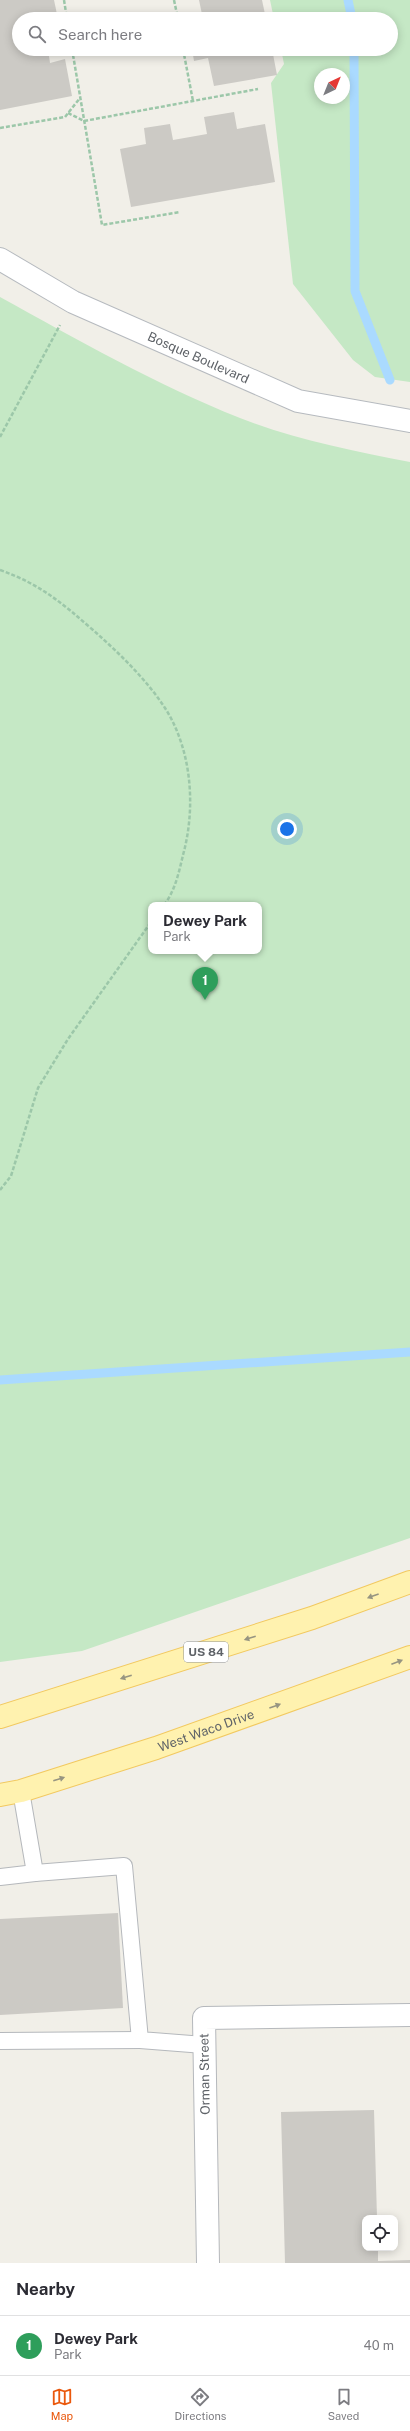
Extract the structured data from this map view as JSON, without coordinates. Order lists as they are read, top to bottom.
{
  "streets": {
    "main road": ["US 84", "West Waco Drive"],
    "street": ["Bosque Boulevard", "Orman Street"]
  },
  "north": "top right",
  "page": {
    "search": "Search here",
    "popup": ["Dewey Park", "Park"],
    "pins": "1",
    "heading": "Nearby",
    "list": [
      {
        "mark": "1",
        "name": "Dewey Park",
        "note": "Park",
        "value": "40 m"
      }
    ],
    "nav": ["Map", "Directions", "Saved"]
  }
}
